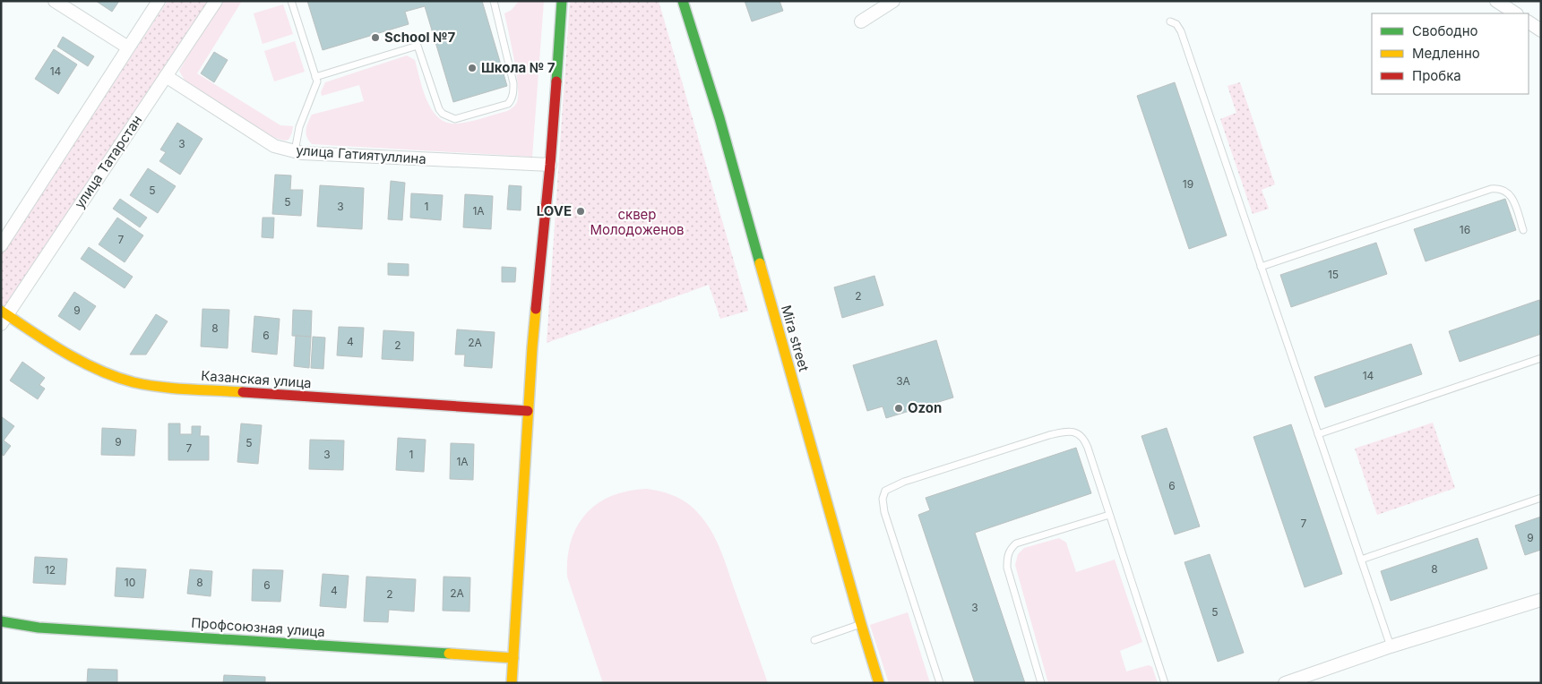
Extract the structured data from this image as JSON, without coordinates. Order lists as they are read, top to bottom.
{
  "streets": {
    "street": [
      "улица Гатиятуллина",
      "улица Татарстан",
      "Mira street",
      "Казанская улица",
      "Профсоюзная улица"
    ]
  },
  "crossings": [
    ["улица Гатиятуллина", "улица Татарстан"],
    ["улица Татарстан", "Казанская улица"]
  ],
  "parks": ["сквер Молодоженов"],
  "places": [
    "School №7",
    "Школа № 7",
    "LOVE",
    "Ozon"
  ],
  "house_numbers": [
    "14",
    "3",
    "19",
    "5",
    "5",
    "3",
    "1",
    "1А",
    "16",
    "7",
    "15",
    "2",
    "9",
    "8",
    "6",
    "4",
    "2А",
    "2",
    "14",
    "3А",
    "9",
    "5",
    "7",
    "3",
    "1",
    "1А",
    "6",
    "7",
    "9",
    "8",
    "12",
    "10",
    "8",
    "6",
    "4",
    "2А",
    "2",
    "3",
    "5"
  ],
  "legend": ["Свободно", "Медленно", "Пробка"]
}
